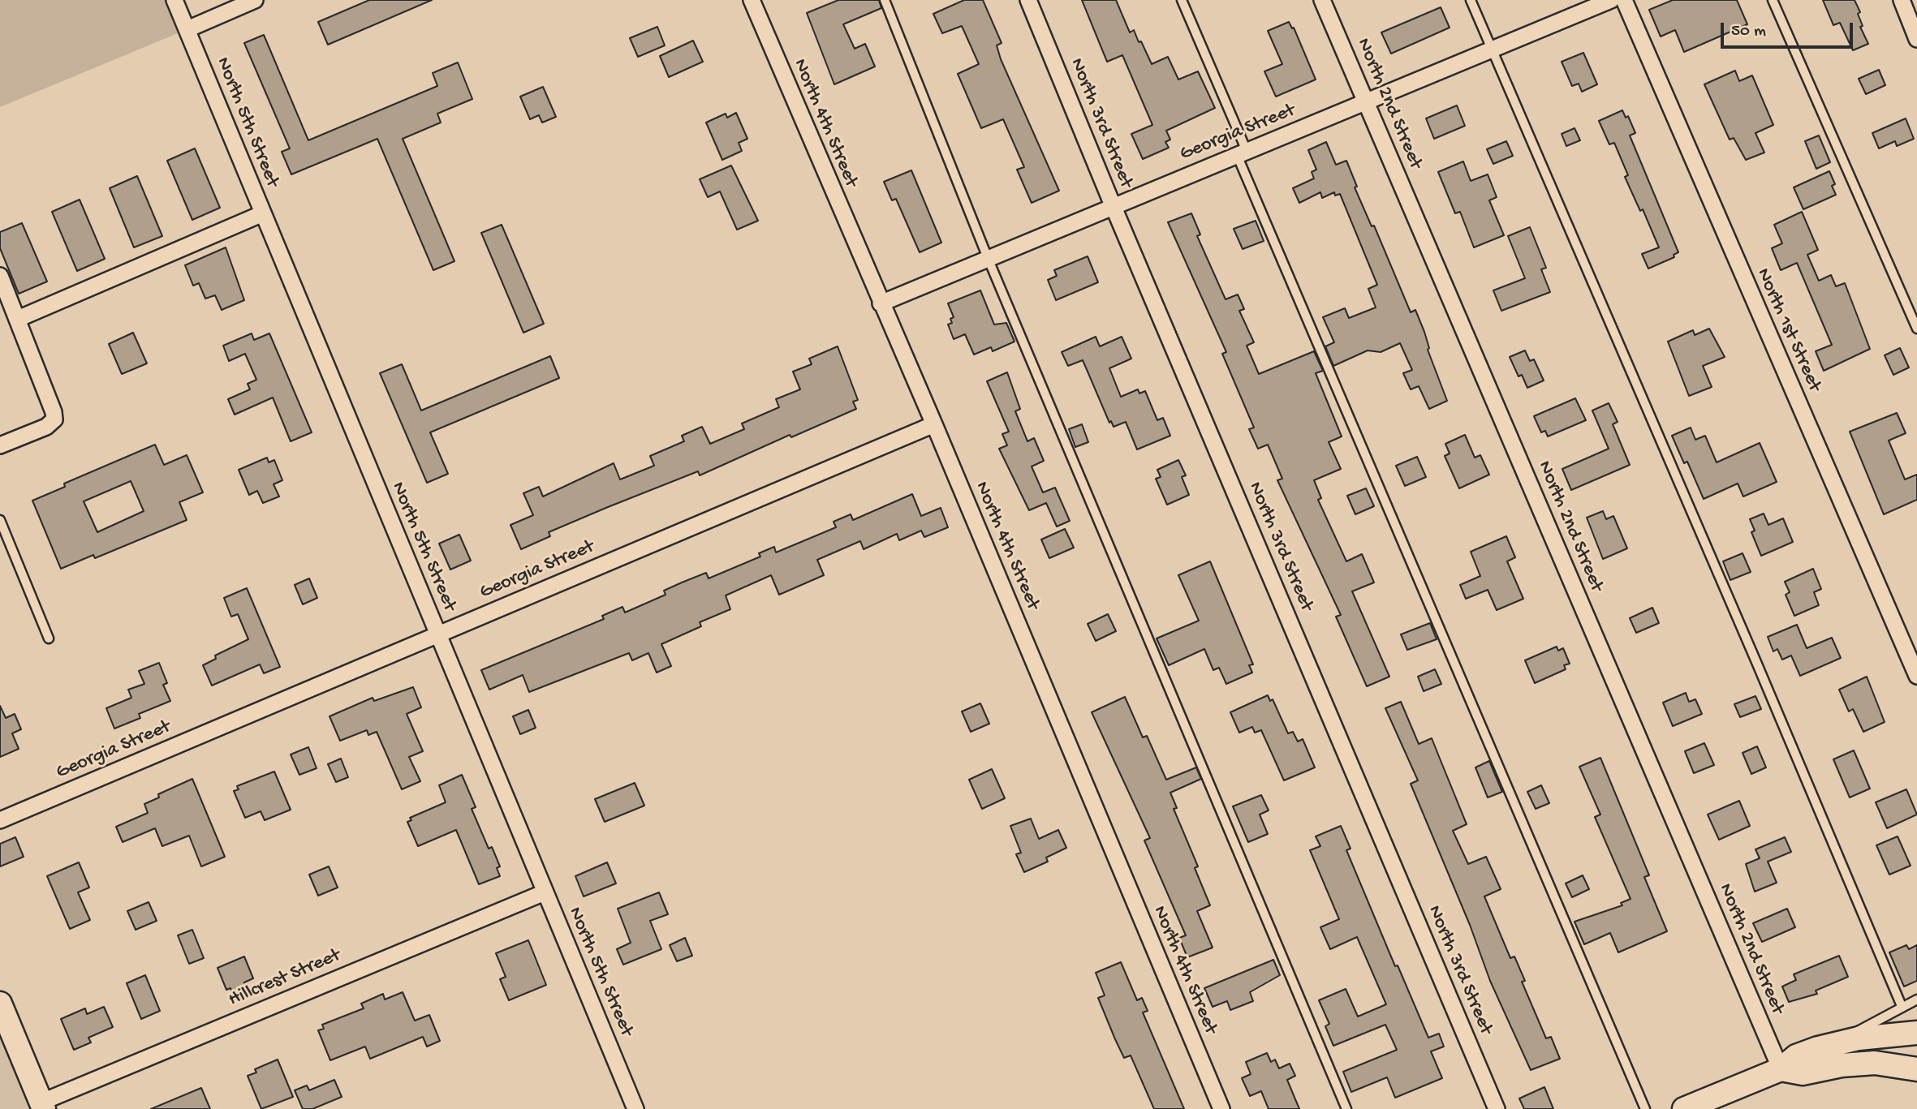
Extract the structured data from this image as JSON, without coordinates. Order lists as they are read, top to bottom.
{
  "streets": {
    "street": [
      "North 2nd Street",
      "North 5th Street",
      "North 4th Street",
      "North 3rd Street",
      "Georgia Street",
      "North 1st Street",
      "Hillcrest Street"
    ]
  },
  "crossings": [
    ["North 2nd Street", "Georgia Street"],
    ["North 5th Street", "Georgia Street"],
    ["North 5th Street", "Hillcrest Street"],
    ["North 4th Street", "Georgia Street"],
    ["North 3rd Street", "Georgia Street"]
  ],
  "scale_bar": "50 m"
}
